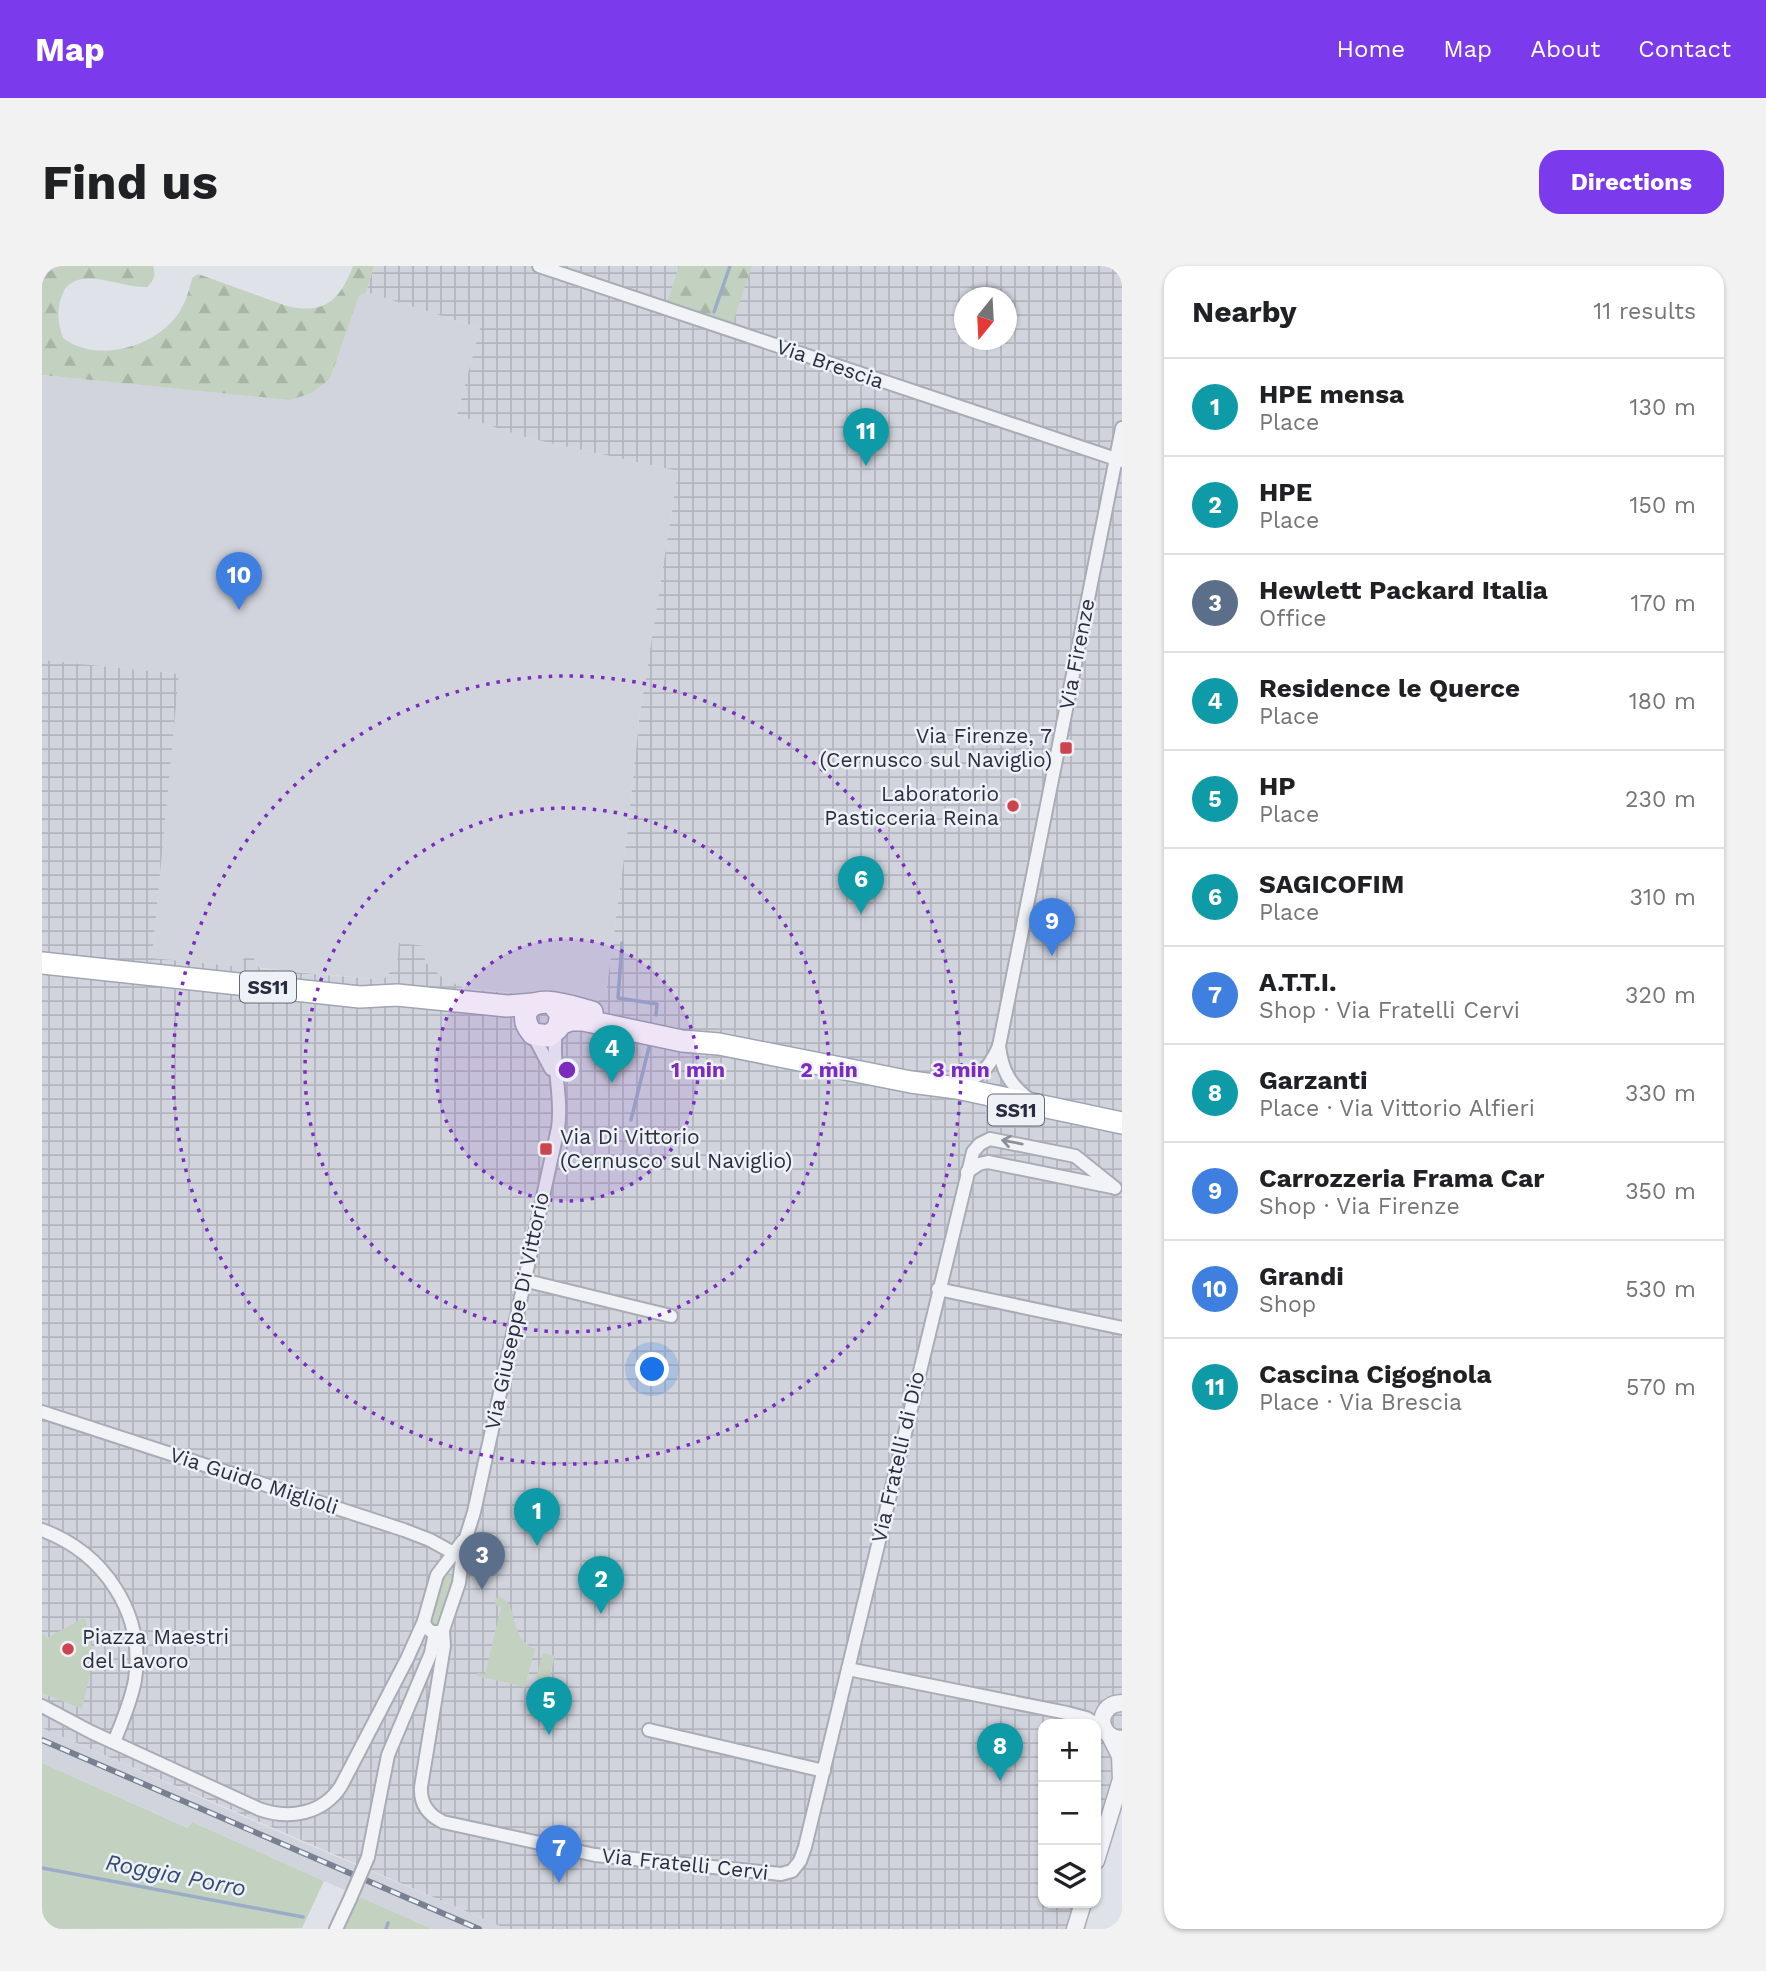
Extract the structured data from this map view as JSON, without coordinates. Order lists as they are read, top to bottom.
{
  "streets": {
    "main road": ["SS11"],
    "street": [
      "Via Brescia",
      "Via Firenze",
      "Via Giuseppe Di Vittorio",
      "Via Fratelli di Dio",
      "Via Guido Miglioli",
      "Via Fratelli Cervi"
    ]
  },
  "crossings": [
    ["Via Brescia", "Via Firenze"],
    ["Via Firenze", "SS11"],
    ["SS11", "Via Giuseppe Di Vittorio"],
    ["Via Giuseppe Di Vittorio", "Via Guido Miglioli"],
    ["Via Giuseppe Di Vittorio", "Via Fratelli Cervi"],
    ["Via Fratelli di Dio", "Via Fratelli Cervi"]
  ],
  "water": ["Roggia Porro"],
  "places": {
    "transit": ["Via Firenze, 7 (Cernusco sul Naviglio)", "Via Di Vittorio (Cernusco sul Naviglio)"],
    "other": ["Laboratorio Pasticceria Reina", "Piazza Maestri del Lavoro"]
  },
  "north": "bottom",
  "page": {
    "header": "Map",
    "nav": [
      "Home",
      "Map",
      "About",
      "Contact"
    ],
    "buttons": "Directions",
    "title": "Find us",
    "heading": ["Nearby", "11 results"],
    "list": [
      {
        "mark": "1",
        "name": "HPE mensa",
        "note": "Place",
        "value": "130 m"
      },
      {
        "mark": "2",
        "name": "HPE",
        "note": "Place",
        "value": "150 m"
      },
      {
        "mark": "3",
        "name": "Hewlett Packard Italia",
        "note": "Office",
        "value": "170 m"
      },
      {
        "mark": "4",
        "name": "Residence le Querce",
        "note": "Place",
        "value": "180 m"
      },
      {
        "mark": "5",
        "name": "HP",
        "note": "Place",
        "value": "230 m"
      },
      {
        "mark": "6",
        "name": "SAGICOFIM",
        "note": "Place",
        "value": "310 m"
      },
      {
        "mark": "7",
        "name": "A.T.T.I.",
        "note": "Shop · Via Fratelli Cervi",
        "value": "320 m"
      },
      {
        "mark": "8",
        "name": "Garzanti",
        "note": "Place · Via Vittorio Alfieri",
        "value": "330 m"
      },
      {
        "mark": "9",
        "name": "Carrozzeria Frama Car",
        "note": "Shop · Via Firenze",
        "value": "350 m"
      },
      {
        "mark": "10",
        "name": "Grandi",
        "note": "Shop",
        "value": "530 m"
      },
      {
        "mark": "11",
        "name": "Cascina Cigognola",
        "note": "Place · Via Brescia",
        "value": "570 m"
      }
    ],
    "pins": [
      "11",
      "10",
      "6",
      "9",
      "4",
      "1",
      "3",
      "2",
      "5",
      "8",
      "7"
    ],
    "map_buttons": ["+", "−"]
  },
  "rings": ["1 min", "2 min", "3 min"]
}
